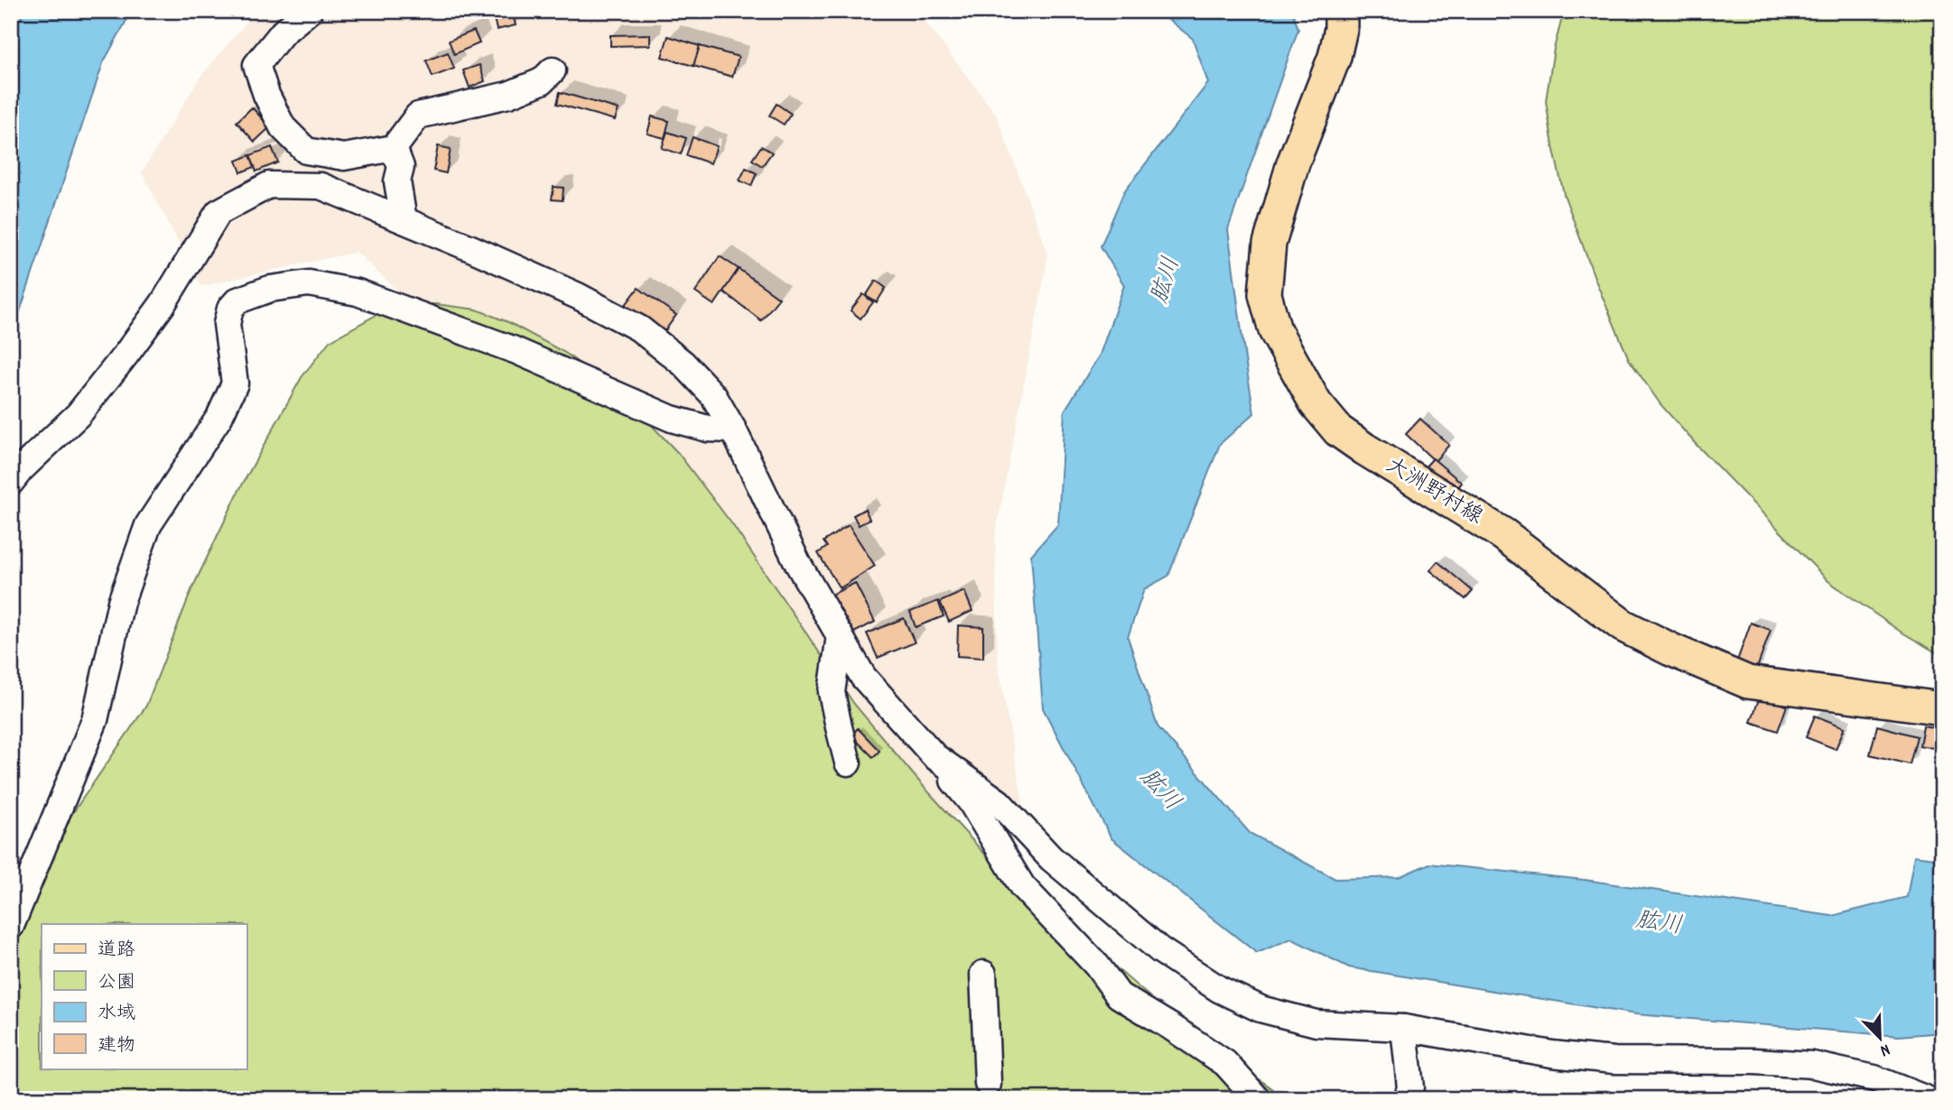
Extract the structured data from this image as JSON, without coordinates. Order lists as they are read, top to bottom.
{
  "streets": {
    "main road": ["大洲野村線"]
  },
  "water": ["肱川"],
  "legend": [
    "道路",
    "公園",
    "水域",
    "建物"
  ],
  "north": "bottom right"
}
